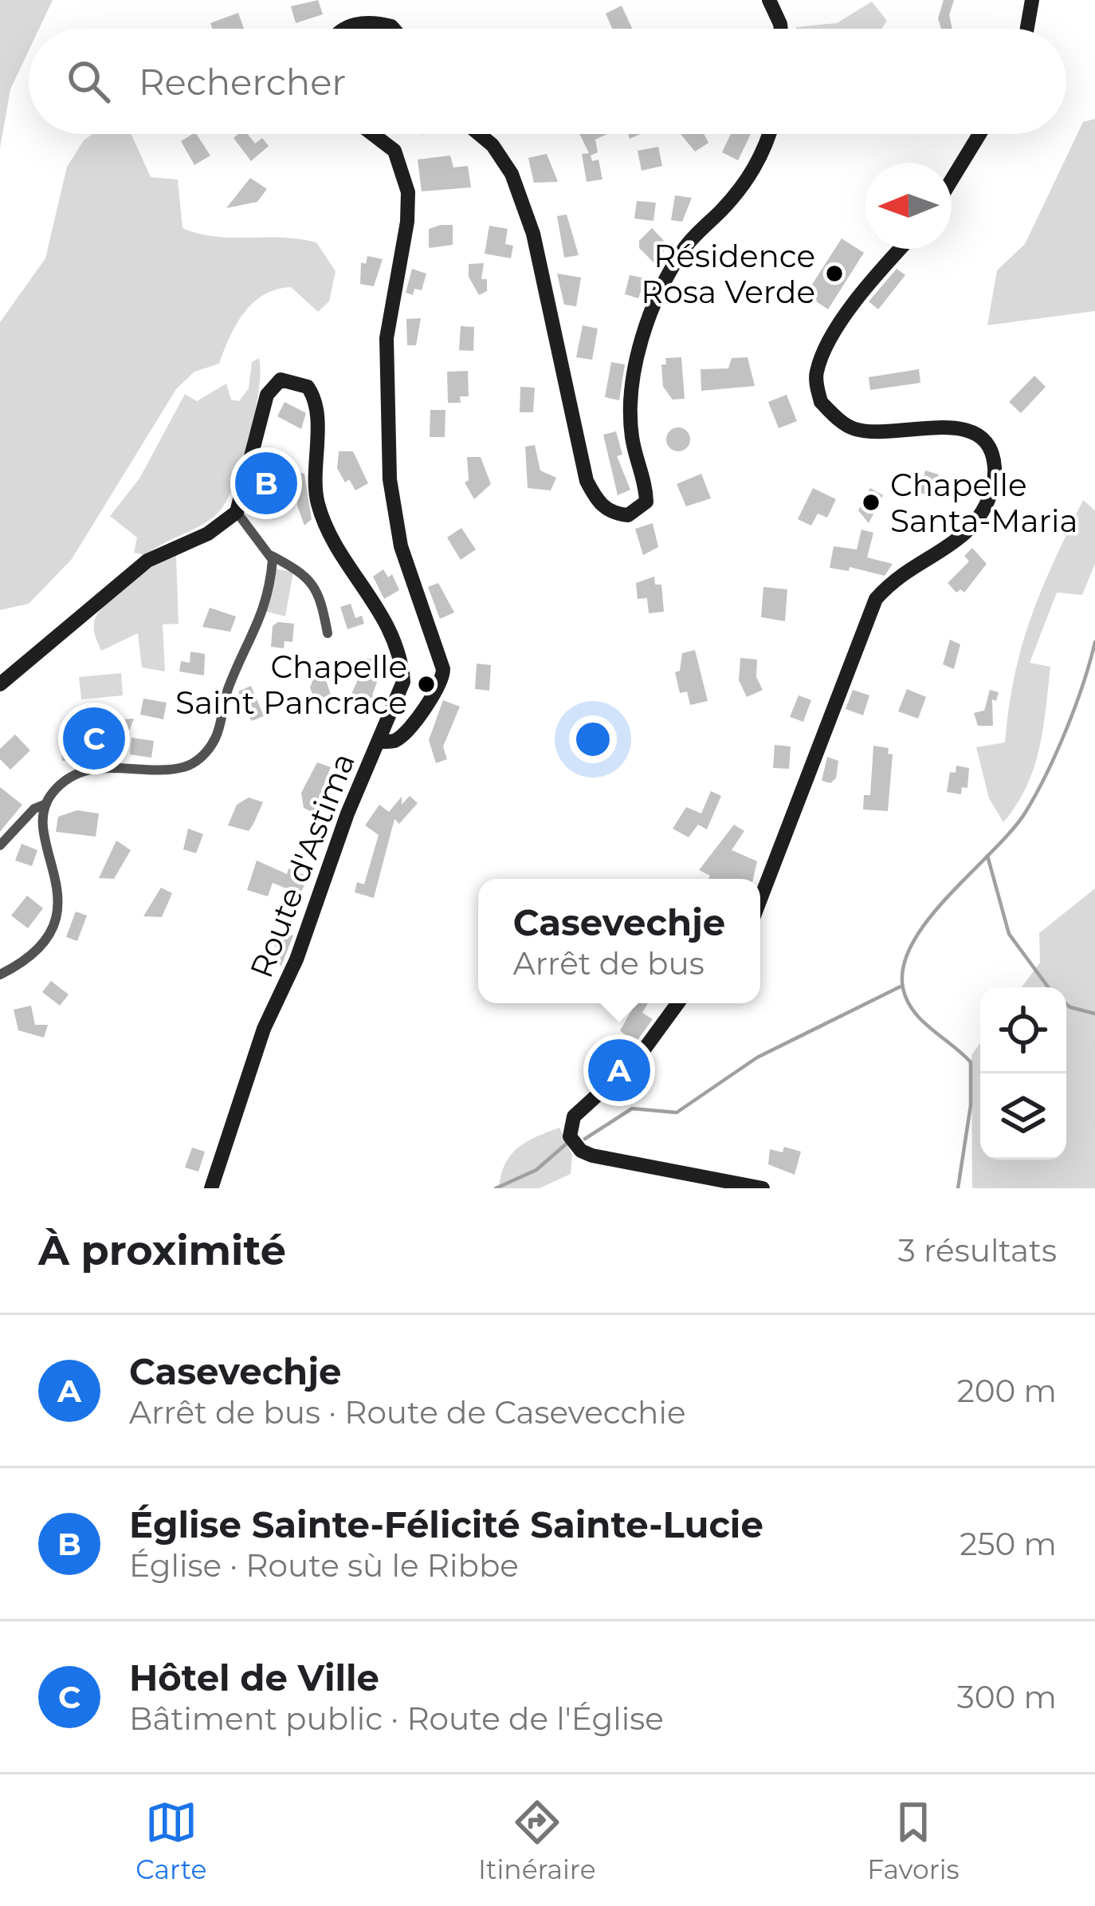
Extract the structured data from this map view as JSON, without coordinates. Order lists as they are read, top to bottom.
{
  "streets": {
    "street": ["Route d'Astima"]
  },
  "places": ["Résidence Rosa Verde", "Chapelle Santa-Maria", "Chapelle Saint Pancrace"],
  "north": "left",
  "page": {
    "search": "Rechercher",
    "pins": ["B", "C", "A"],
    "popup": ["Casevechje", "Arrêt de bus"],
    "heading": ["À proximité", "3 résultats"],
    "list": [
      {
        "mark": "A",
        "name": "Casevechje",
        "note": "Arrêt de bus · Route de Casevecchie",
        "value": "200 m"
      },
      {
        "mark": "B",
        "name": "Église Sainte-Félicité Sainte-Lucie",
        "note": "Église · Route sù le Ribbe",
        "value": "250 m"
      },
      {
        "mark": "C",
        "name": "Hôtel de Ville",
        "note": "Bâtiment public · Route de l'Église",
        "value": "300 m"
      }
    ],
    "nav": ["Carte", "Itinéraire", "Favoris"]
  }
}
